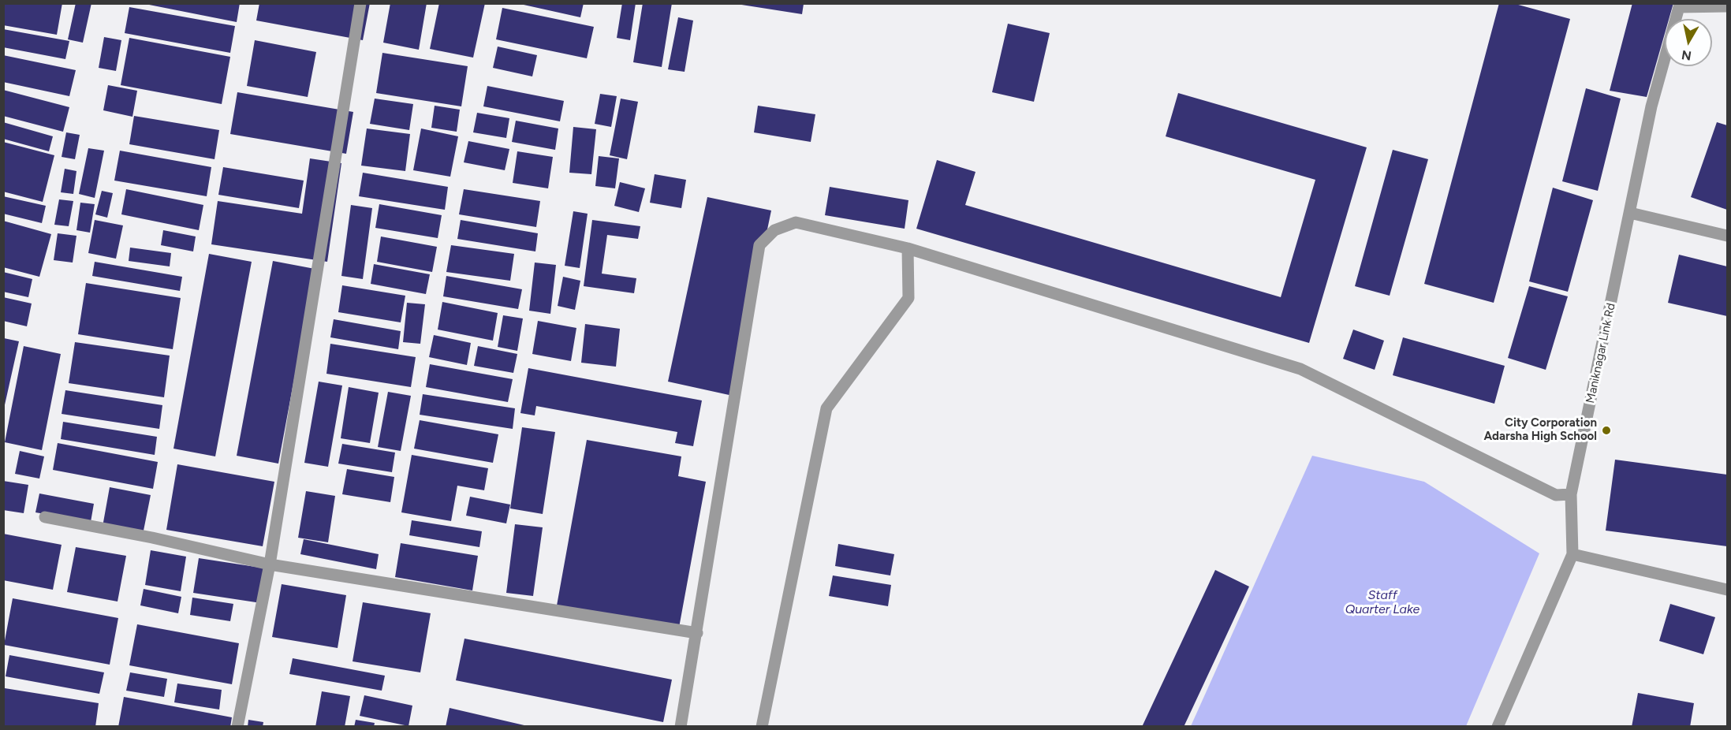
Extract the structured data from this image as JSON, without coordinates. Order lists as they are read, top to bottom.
{
  "streets": {
    "street": ["Maniknagar Link Rd"]
  },
  "water": ["Staff Quarter Lake"],
  "places": ["City Corporation Adarsha High School"],
  "north": "bottom"
}
